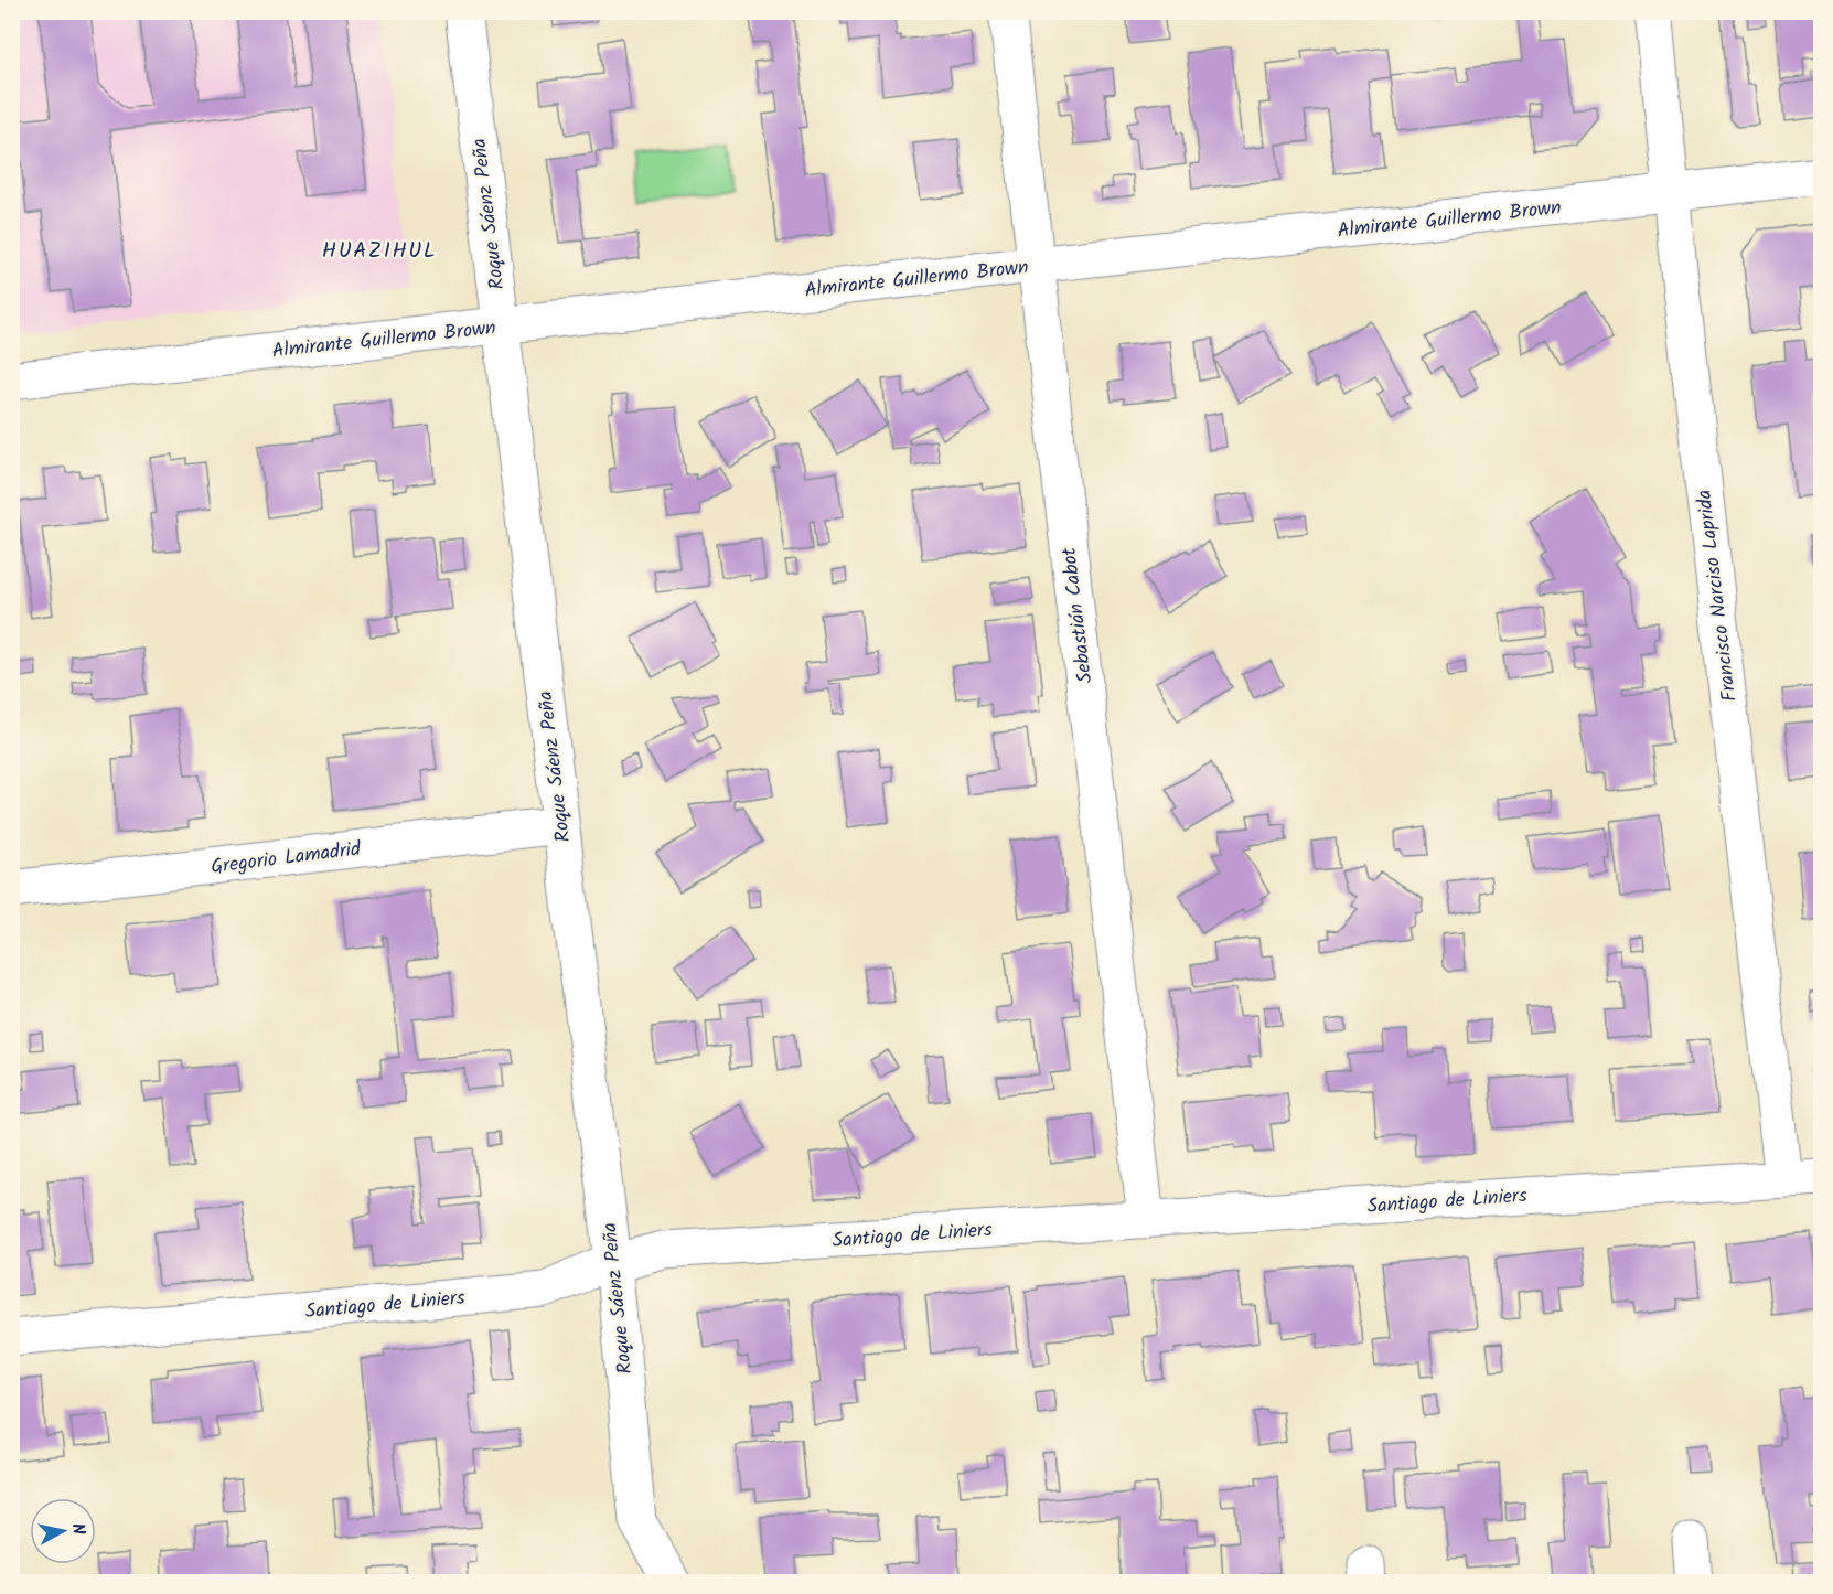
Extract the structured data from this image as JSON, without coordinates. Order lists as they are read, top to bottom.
{
  "streets": {
    "street": [
      "Roque Sáenz Peña",
      "Almirante Guillermo Brown",
      "Francisco Narciso Laprida",
      "Sebastián Cabot",
      "Gregorio Lamadrid",
      "Santiago de Liniers"
    ]
  },
  "crossings": [
    ["Roque Sáenz Peña", "Almirante Guillermo Brown"],
    ["Roque Sáenz Peña", "Gregorio Lamadrid"],
    ["Roque Sáenz Peña", "Santiago de Liniers"],
    ["Almirante Guillermo Brown", "Francisco Narciso Laprida"],
    ["Almirante Guillermo Brown", "Sebastián Cabot"],
    ["Francisco Narciso Laprida", "Santiago de Liniers"],
    ["Sebastián Cabot", "Santiago de Liniers"]
  ],
  "districts": ["HUAZIHUL"],
  "north": "right"
}
